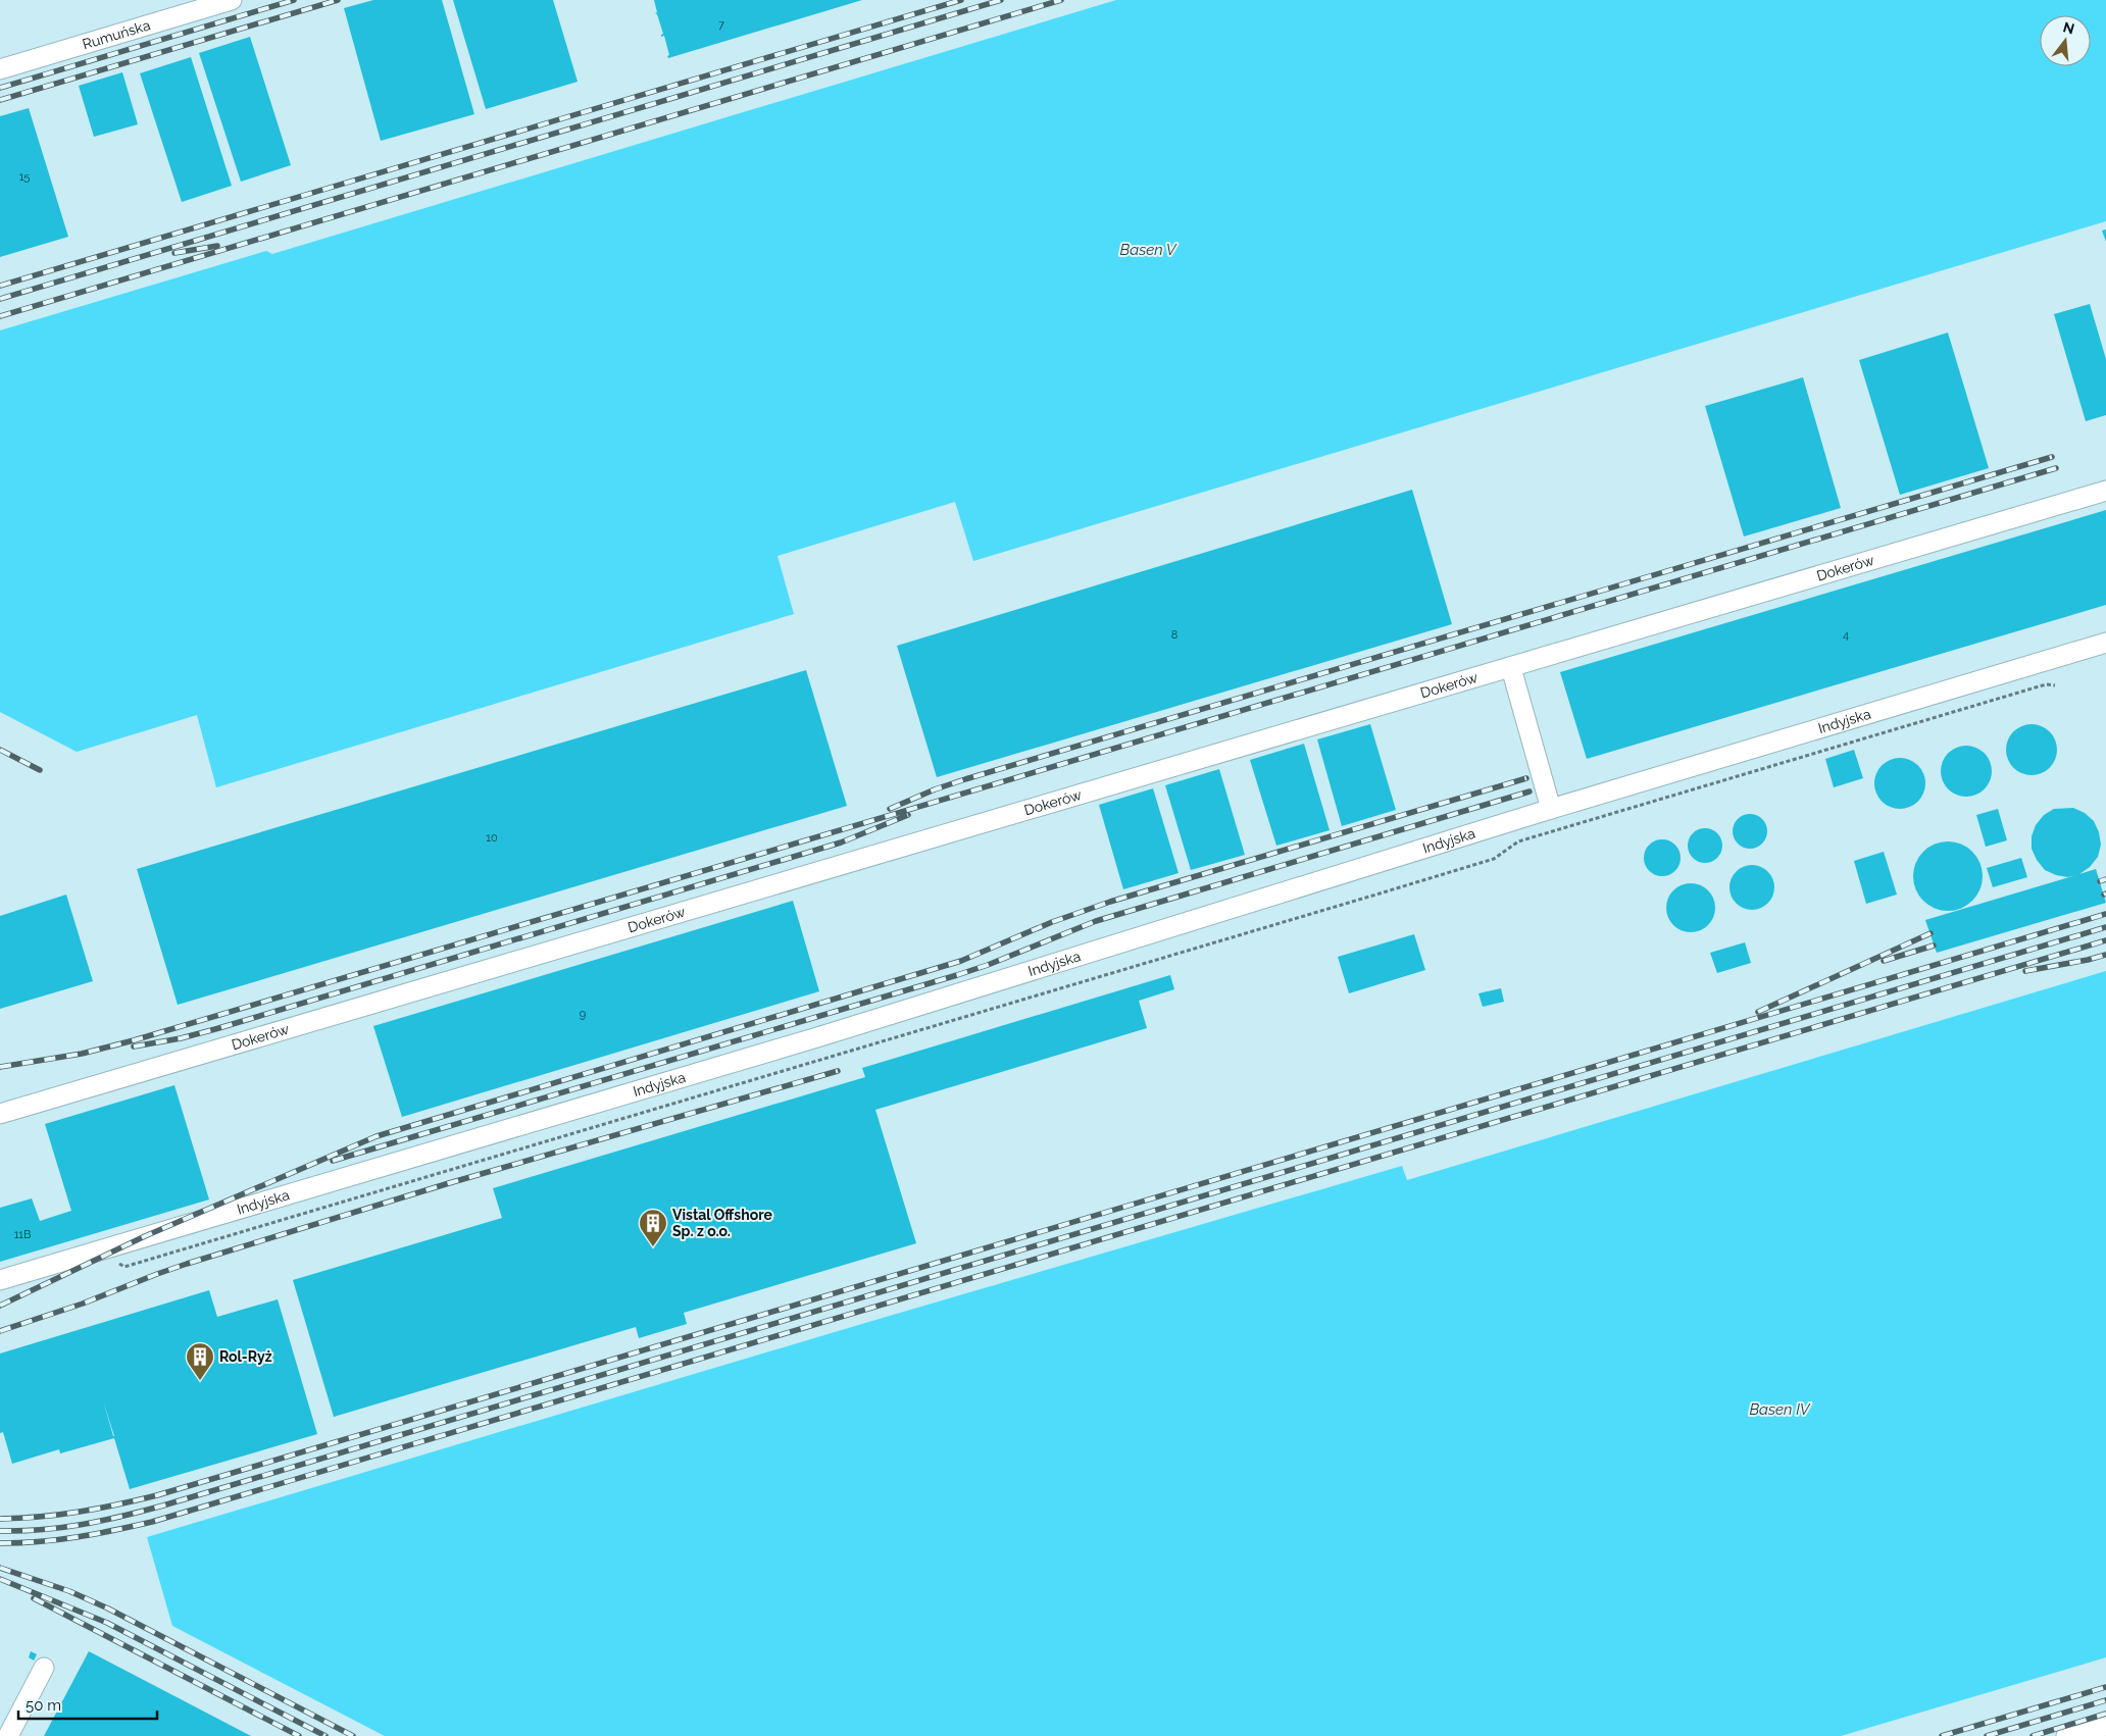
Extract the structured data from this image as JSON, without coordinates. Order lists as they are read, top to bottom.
{
  "streets": {
    "street": ["Rumuńska", "Dokerów", "Indyjska"]
  },
  "water": ["Basen V", "Basen IV"],
  "places": {
    "building": ["Vistal Offshore Sp. z o.o.", "Rol-Ryż"]
  },
  "house_numbers": [
    "7",
    "15",
    "8",
    "4",
    "10",
    "9",
    "11B"
  ],
  "scale_bar": "50 m",
  "north": "top"
}
